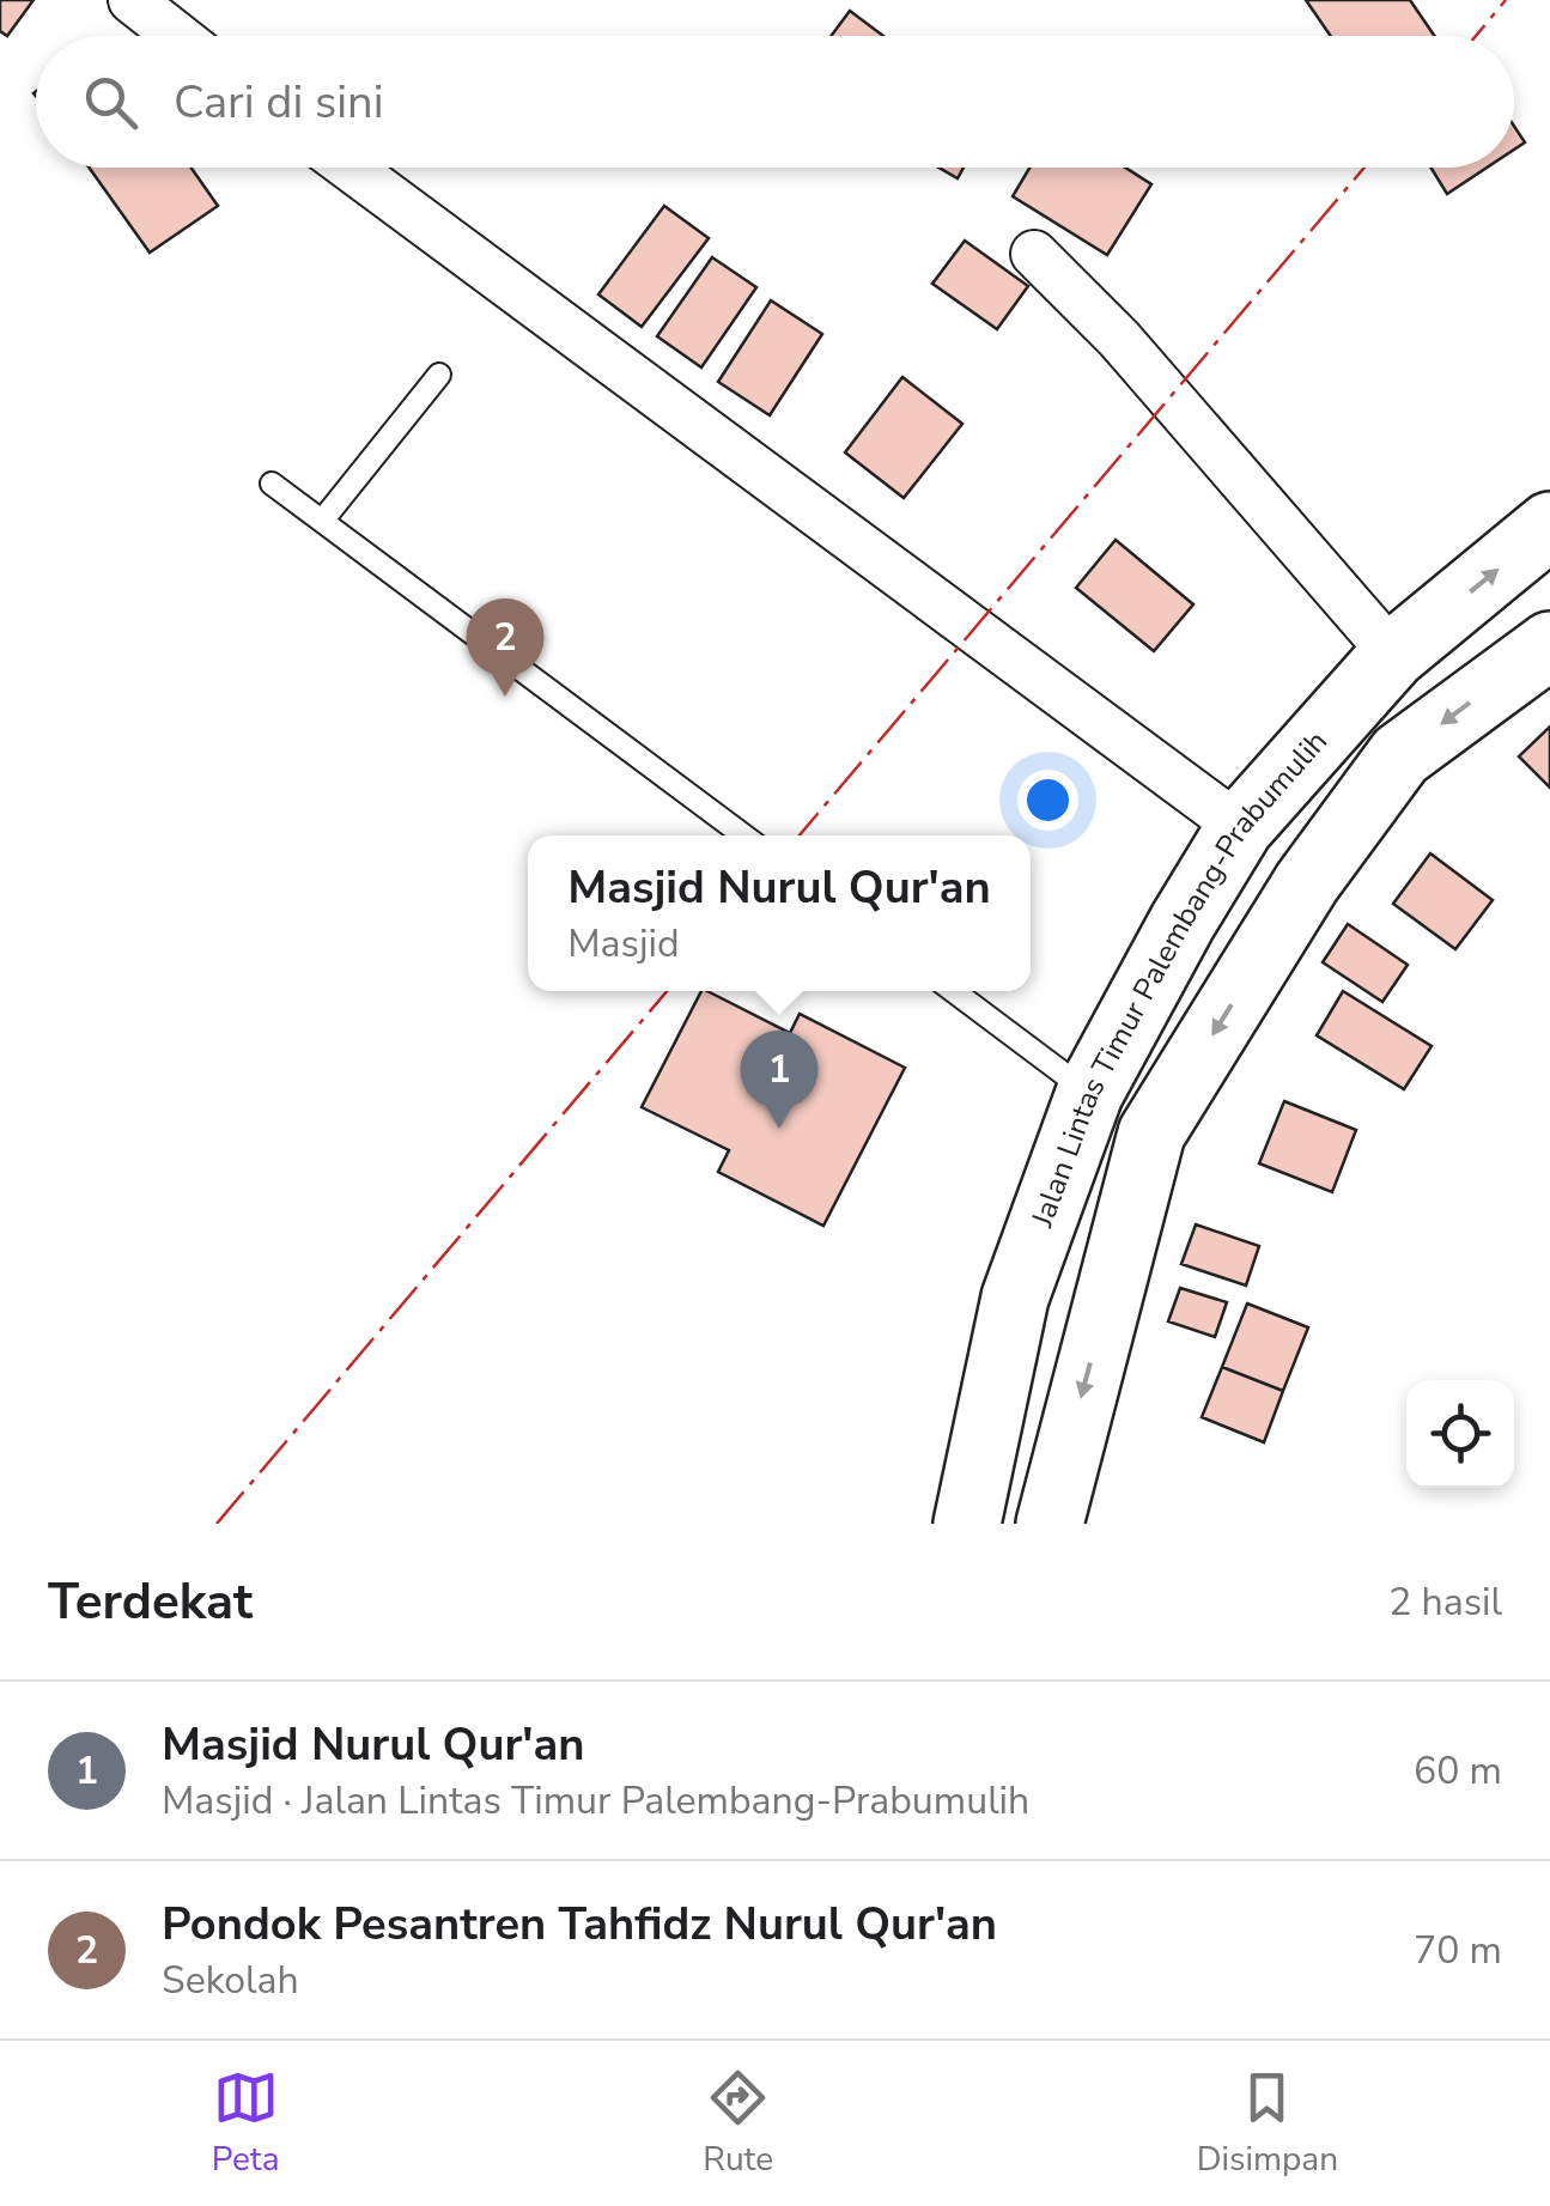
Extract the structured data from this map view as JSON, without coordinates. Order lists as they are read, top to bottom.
{
  "streets": {
    "highway": ["Jalan Lintas Timur Palembang-Prabumulih"]
  },
  "page": {
    "search": "Cari di sini",
    "pins": ["2", "1"],
    "popup": ["Masjid Nurul Qur'an", "Masjid"],
    "heading": ["Terdekat", "2 hasil"],
    "list": [
      {
        "mark": "1",
        "name": "Masjid Nurul Qur'an",
        "note": "Masjid · Jalan Lintas Timur Palembang-Prabumulih",
        "value": "60 m"
      },
      {
        "mark": "2",
        "name": "Pondok Pesantren Tahfidz Nurul Qur'an",
        "note": "Sekolah",
        "value": "70 m"
      }
    ],
    "nav": ["Peta", "Rute", "Disimpan"]
  }
}
